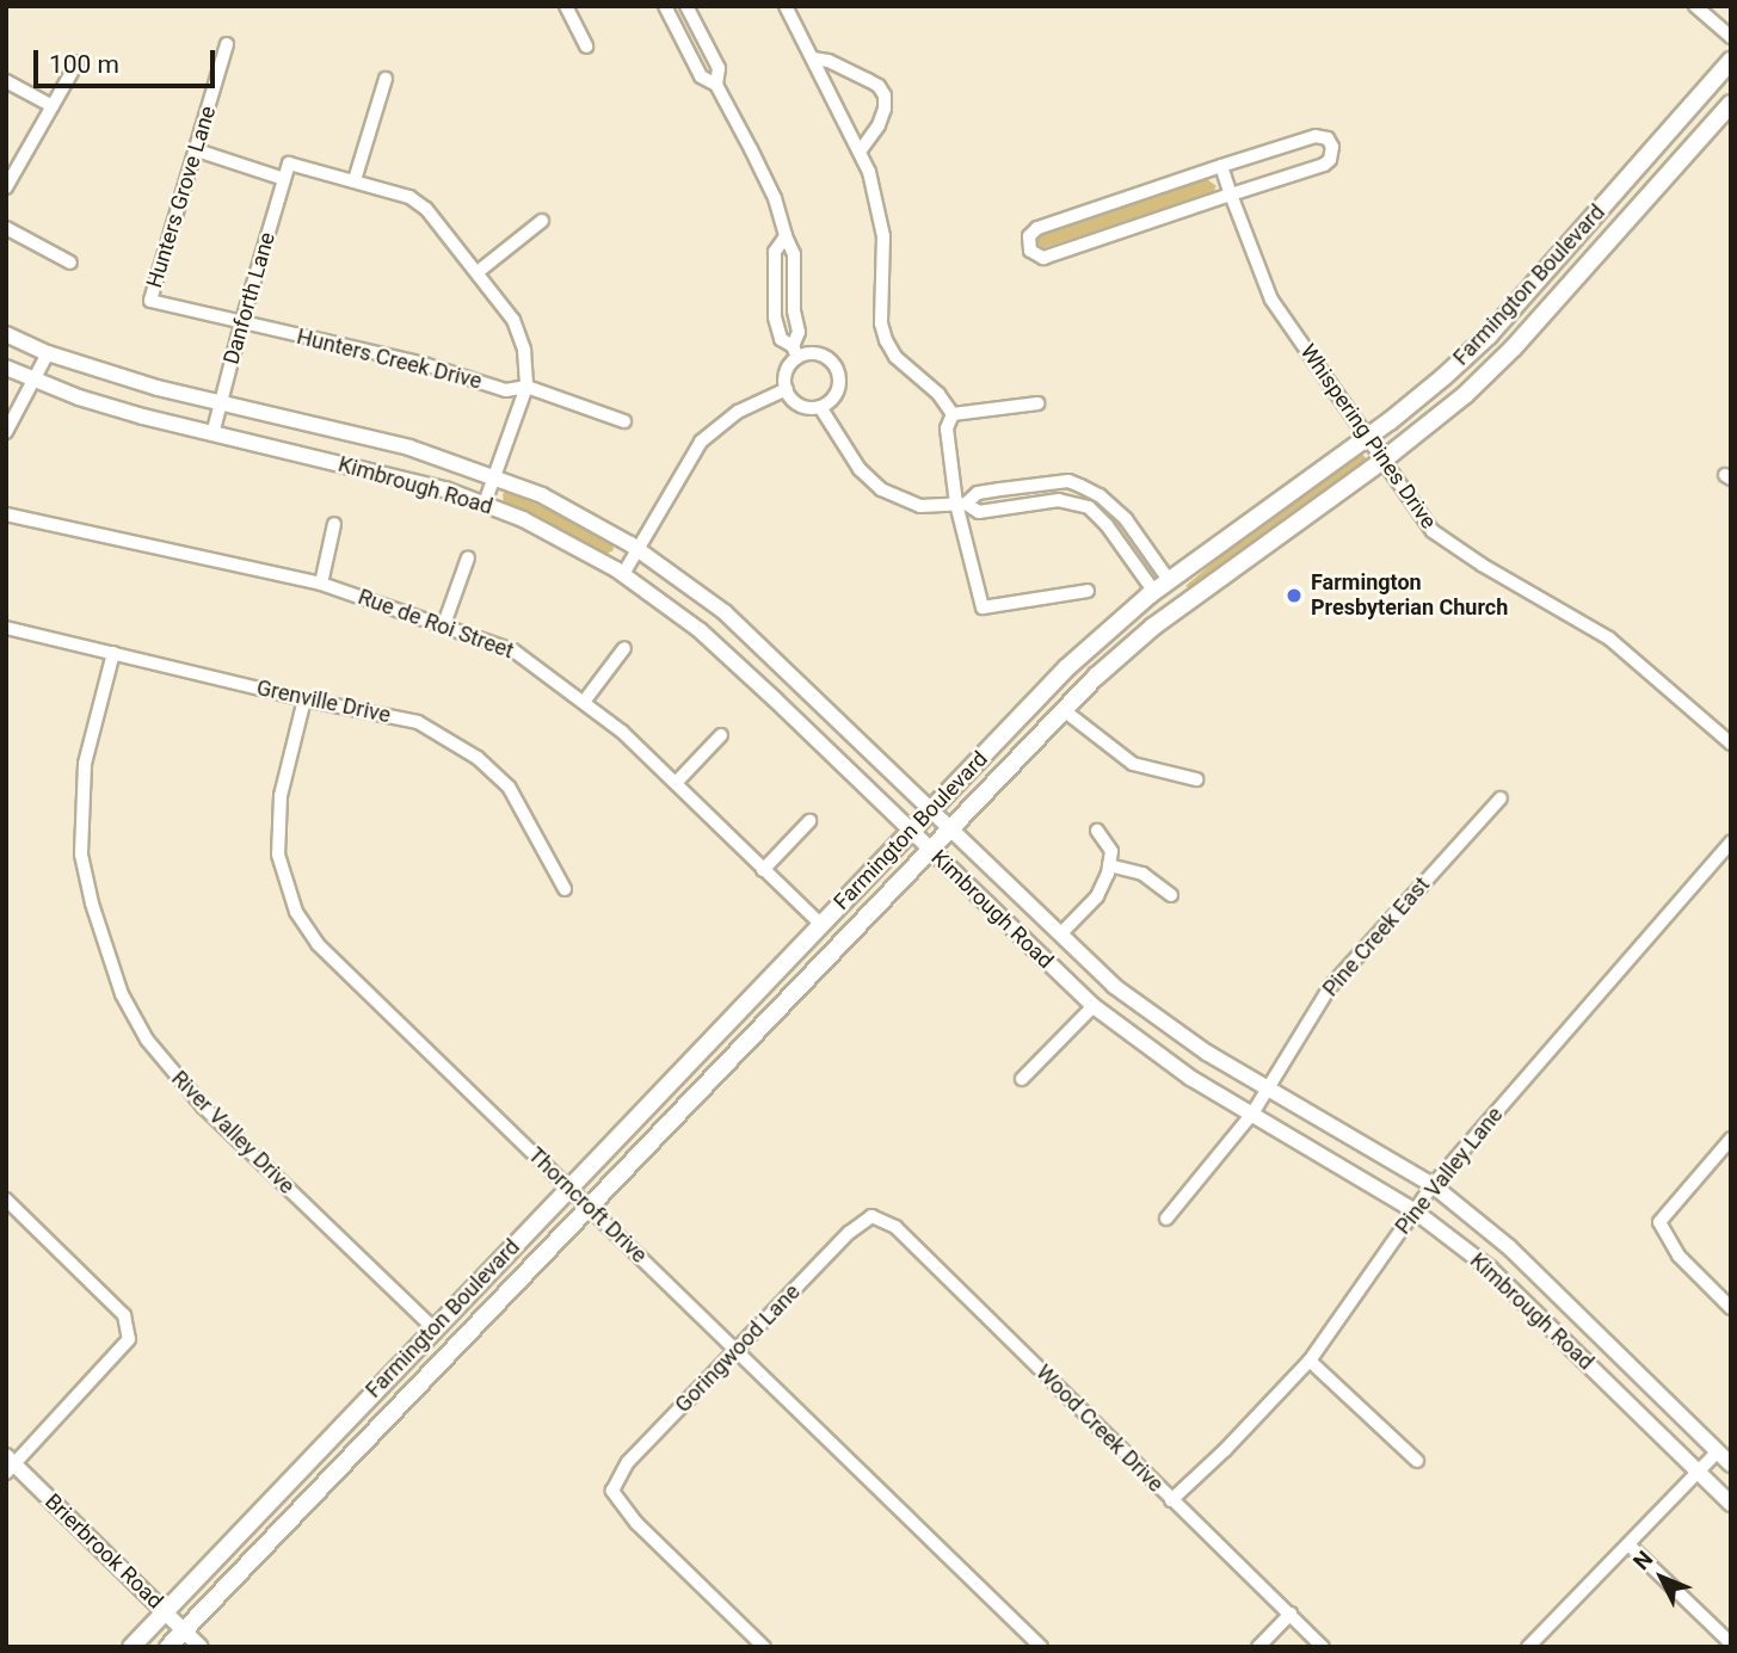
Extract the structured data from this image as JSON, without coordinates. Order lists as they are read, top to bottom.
{
  "streets": {
    "main road": ["Farmington Boulevard"],
    "street": [
      "Hunters Grove Lane",
      "Danforth Lane",
      "Hunters Creek Drive",
      "Whispering Pines Drive",
      "Kimbrough Road",
      "Rue de Roi Street",
      "Grenville Drive",
      "Pine Creek East",
      "River Valley Drive",
      "Pine Valley Lane",
      "Thorncroft Drive",
      "Goringwood Lane",
      "Wood Creek Drive",
      "Brierbrook Road"
    ]
  },
  "crossings": [
    ["Hunters Grove Lane", "Hunters Creek Drive"],
    ["Farmington Boulevard", "Whispering Pines Drive"],
    ["Farmington Boulevard", "Kimbrough Road"],
    ["Farmington Boulevard", "Rue de Roi Street"],
    ["Farmington Boulevard", "River Valley Drive"],
    ["Farmington Boulevard", "Thorncroft Drive"],
    ["Farmington Boulevard", "Brierbrook Road"],
    ["Danforth Lane", "Hunters Creek Drive"],
    ["Danforth Lane", "Kimbrough Road"],
    ["Kimbrough Road", "Pine Creek East"],
    ["Kimbrough Road", "Pine Valley Lane"],
    ["Grenville Drive", "River Valley Drive"],
    ["Grenville Drive", "Thorncroft Drive"],
    ["Pine Valley Lane", "Wood Creek Drive"],
    ["Thorncroft Drive", "Goringwood Lane"],
    ["Goringwood Lane", "Wood Creek Drive"]
  ],
  "places": ["Farmington Presbyterian Church"],
  "scale_bar": "100 m",
  "north": "top left"
}
